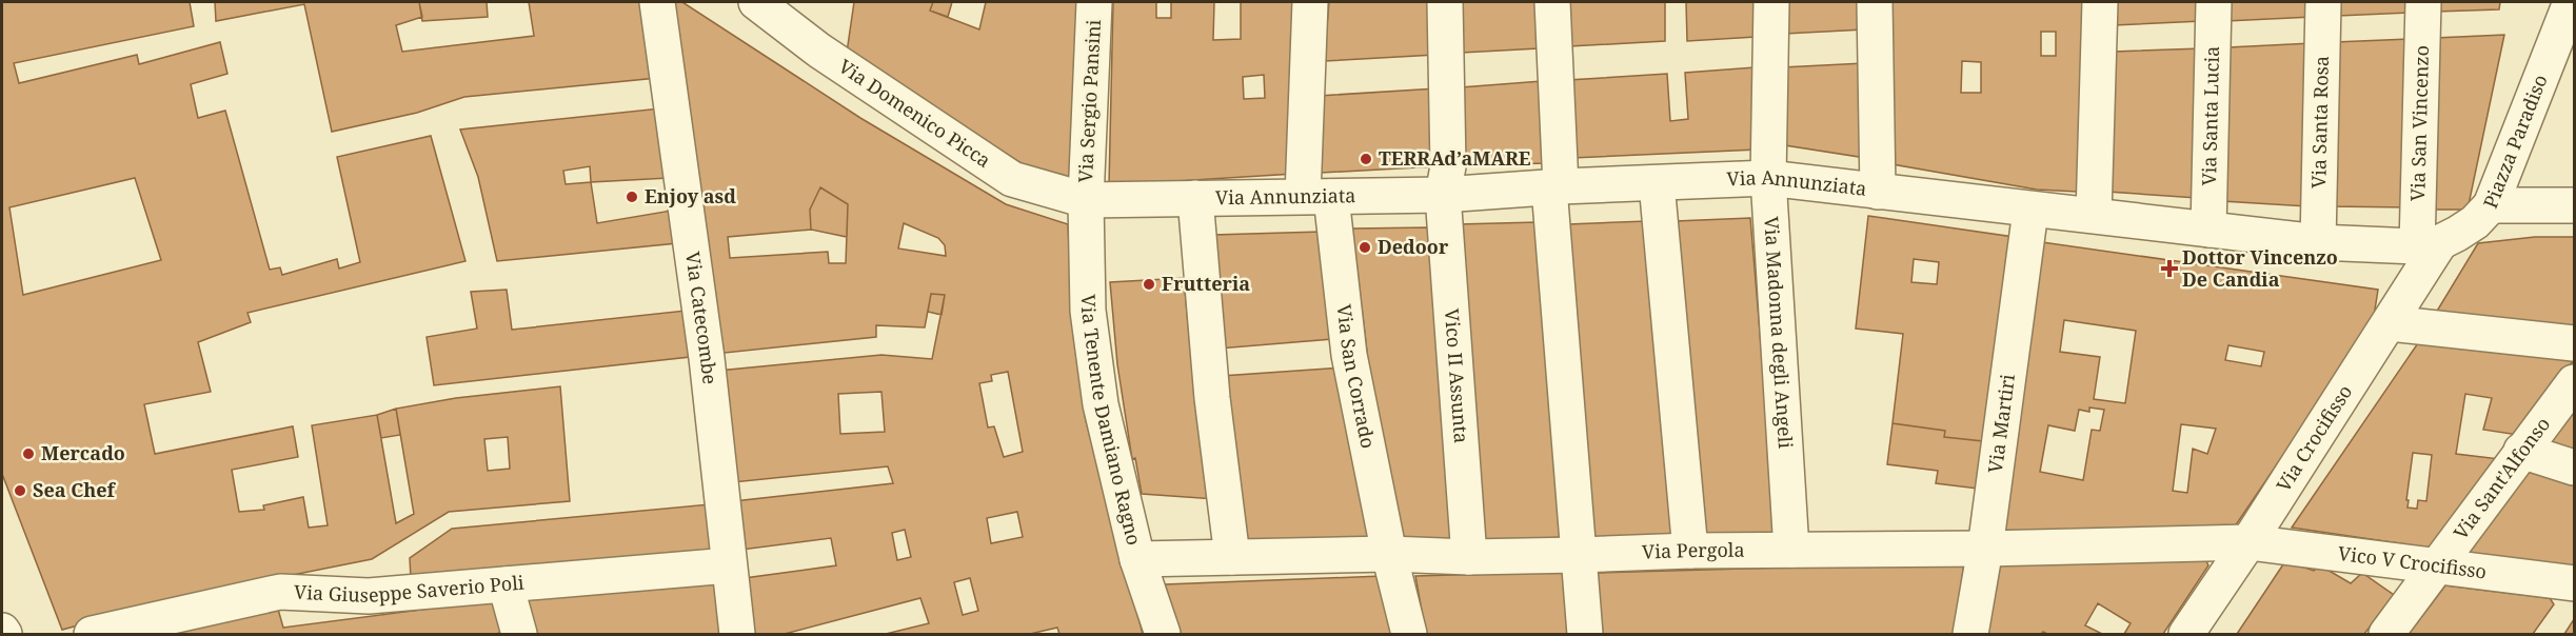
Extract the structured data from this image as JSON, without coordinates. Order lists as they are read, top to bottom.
{
  "streets": {
    "street": [
      "Via Sergio Pansini",
      "Via Domenico Picca",
      "Via Santa Lucia",
      "Via Santa Rosa",
      "Via San Vincenzo",
      "Piazza Paradiso",
      "Via Annunziata",
      "Via Catecombe",
      "Via Madonna degli Angeli",
      "Via San Corrado",
      "Vico II Assunta",
      "Via Tenente Damiano Ragno",
      "Via Martiri",
      "Via Crocifisso",
      "Via Sant'Alfonso",
      "Via Pergola",
      "Vico V Crocifisso",
      "Via Giuseppe Saverio Poli"
    ]
  },
  "crossings": [
    ["Via Sergio Pansini", "Via Domenico Picca"],
    ["Via Sergio Pansini", "Via Annunziata"],
    ["Via Sergio Pansini", "Via Tenente Damiano Ragno"],
    ["Via Domenico Picca", "Via Annunziata"],
    ["Via Domenico Picca", "Via Tenente Damiano Ragno"],
    ["Via Santa Lucia", "Via Annunziata"],
    ["Via Santa Rosa", "Via Annunziata"],
    ["Via San Vincenzo", "Via Annunziata"],
    ["Via San Vincenzo", "Via Crocifisso"],
    ["Via Annunziata", "Via Madonna degli Angeli"],
    ["Via Annunziata", "Via San Corrado"],
    ["Via Annunziata", "Vico II Assunta"],
    ["Via Annunziata", "Via Tenente Damiano Ragno"],
    ["Via Annunziata", "Via Martiri"],
    ["Via Annunziata", "Via Crocifisso"],
    ["Via Catecombe", "Via Giuseppe Saverio Poli"],
    ["Via Madonna degli Angeli", "Via Pergola"],
    ["Via San Corrado", "Via Pergola"],
    ["Vico II Assunta", "Via Pergola"],
    ["Via Tenente Damiano Ragno", "Via Pergola"],
    ["Via Martiri", "Via Pergola"],
    ["Via Crocifisso", "Via Pergola"],
    ["Via Crocifisso", "Vico V Crocifisso"],
    ["Via Sant'Alfonso", "Vico V Crocifisso"],
    ["Via Pergola", "Vico V Crocifisso"]
  ],
  "places": {
    "other": [
      "TERRAd’aMARE",
      "Enjoy asd",
      "Dedoor",
      "Frutteria",
      "Mercado",
      "Sea Chef"
    ],
    "health": ["Dottor Vincenzo De Candia"]
  }
}
